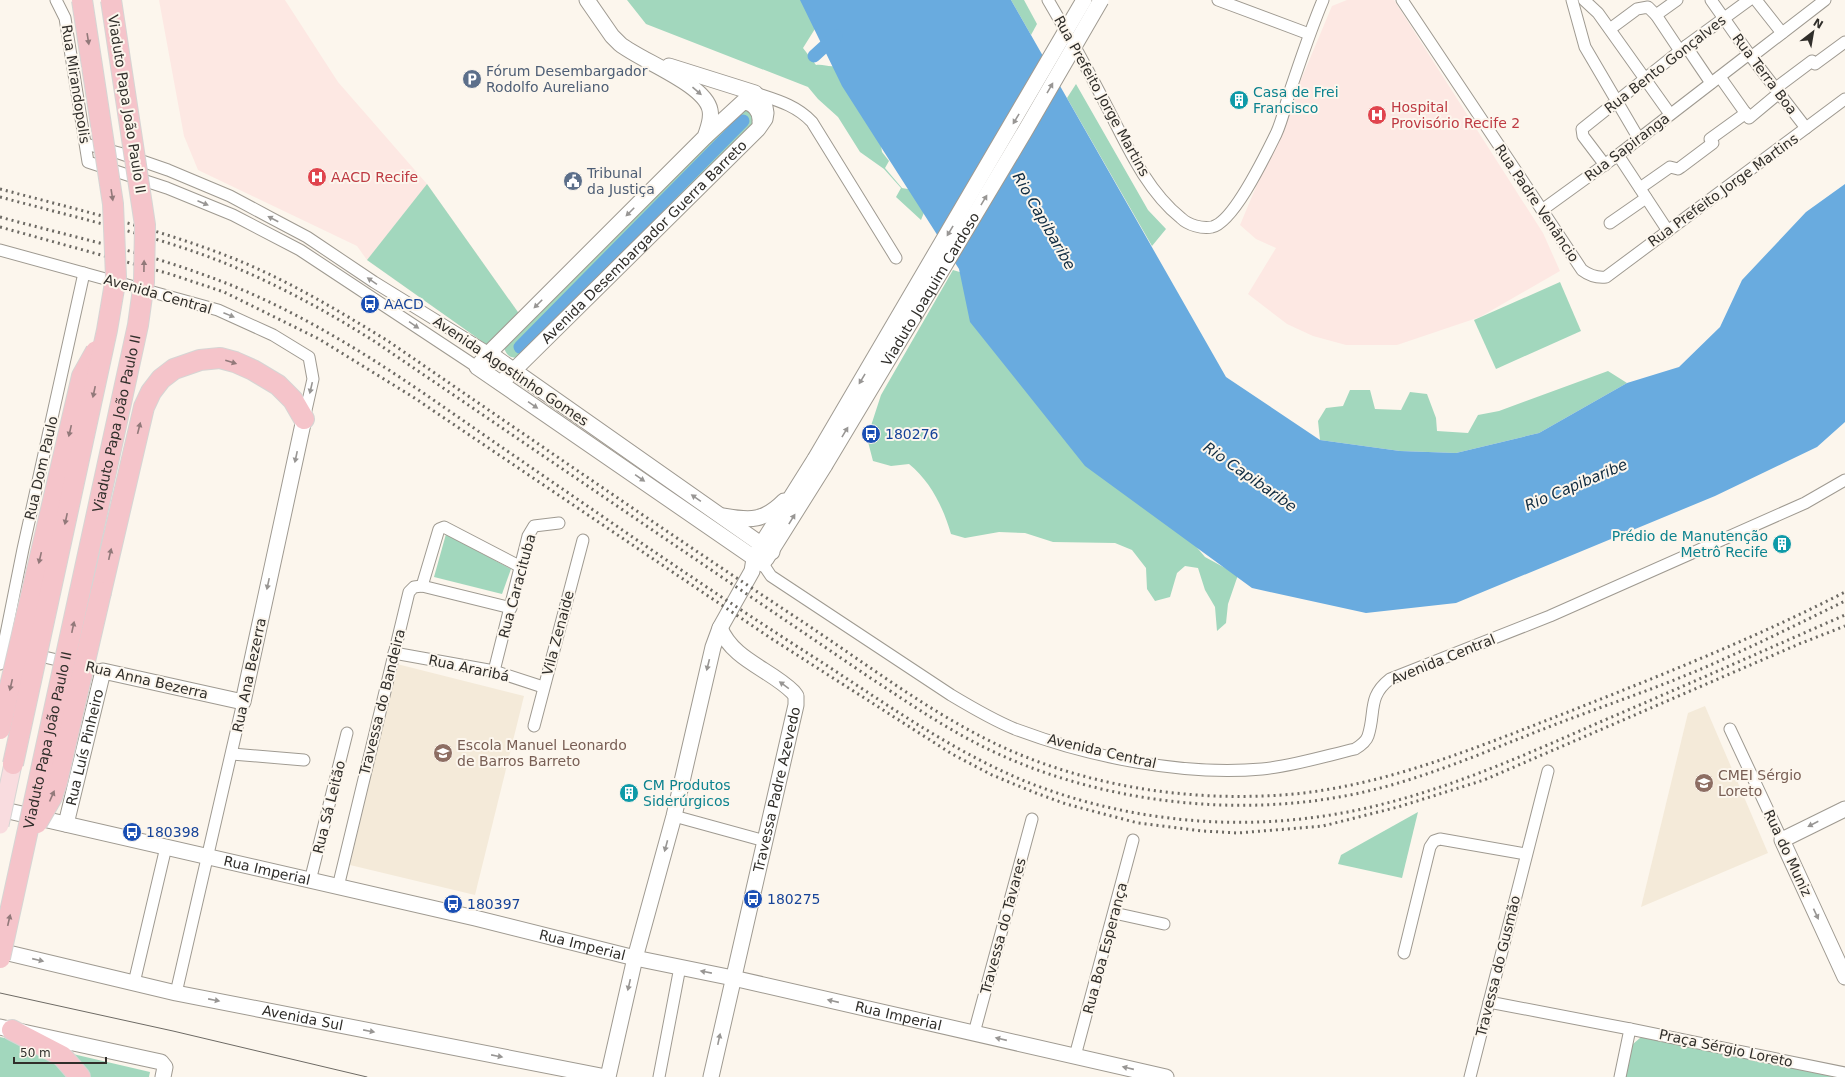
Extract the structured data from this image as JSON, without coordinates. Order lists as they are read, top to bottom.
{
  "streets": {
    "highway": ["Viaduto Papa João Paulo II"],
    "street": [
      "Rua Bento Gonçalves",
      "Rua Terra Boa",
      "Rua Mirandopolis",
      "Rua Prefeito Jorge Martins",
      "Rua Sapiranga",
      "Rua Padre Venâncio",
      "Avenida Desembargador Guerra Barreto",
      "Viaduto Joaquim Cardoso",
      "Avenida Central",
      "Avenida Agostinho Gomes",
      "Rua Dom Paulo",
      "Rua Caracituba",
      "Vila Zenaide",
      "Rua Araribá",
      "Rua Ana Bezerra",
      "Rua Anna Bezerra",
      "Travessa do Bandeira",
      "Rua Luís Pinheiro",
      "Travessa Padre Azevedo",
      "Rua Sá Leitão",
      "Rua do Muniz",
      "Rua Imperial",
      "Travessa do Tavares",
      "Rua Boa Esperança",
      "Travessa do Gusmão",
      "Avenida Sul",
      "Praça Sérgio Loreto"
    ]
  },
  "crossings": [
    ["Rua Bento Gonçalves", "Rua Terra Boa"],
    ["Rua Bento Gonçalves", "Rua Sapiranga"],
    ["Rua Terra Boa", "Rua Prefeito Jorge Martins"],
    ["Rua Terra Boa", "Rua Sapiranga"],
    ["Rua Mirandopolis", "Avenida Agostinho Gomes"],
    ["Rua Prefeito Jorge Martins", "Rua Padre Venâncio"],
    ["Rua Sapiranga", "Rua Padre Venâncio"],
    ["Avenida Desembargador Guerra Barreto", "Avenida Agostinho Gomes"],
    ["Viaduto Joaquim Cardoso", "Avenida Central"],
    ["Viaduto Joaquim Cardoso", "Avenida Agostinho Gomes"],
    ["Viaduto Joaquim Cardoso", "Travessa Padre Azevedo"],
    ["Viaduto Joaquim Cardoso", "Rua Imperial"],
    ["Viaduto Joaquim Cardoso", "Avenida Sul"],
    ["Avenida Central", "Avenida Agostinho Gomes"],
    ["Avenida Central", "Rua Dom Paulo"],
    ["Avenida Central", "Rua Ana Bezerra"],
    ["Rua Dom Paulo", "Rua Anna Bezerra"],
    ["Rua Caracituba", "Rua Araribá"],
    ["Vila Zenaide", "Rua Araribá"],
    ["Rua Araribá", "Travessa do Bandeira"],
    ["Rua Ana Bezerra", "Rua Anna Bezerra"],
    ["Rua Ana Bezerra", "Rua Imperial"],
    ["Rua Ana Bezerra", "Avenida Sul"],
    ["Rua Anna Bezerra", "Rua Luís Pinheiro"],
    ["Travessa do Bandeira", "Rua Imperial"],
    ["Rua Luís Pinheiro", "Rua Imperial"],
    ["Travessa Padre Azevedo", "Rua Imperial"],
    ["Rua Sá Leitão", "Rua Imperial"],
    ["Rua Imperial", "Travessa do Tavares"],
    ["Rua Imperial", "Rua Boa Esperança"],
    ["Travessa do Gusmão", "Praça Sérgio Loreto"]
  ],
  "one_way": [
    "Rua Ana Bezerra",
    "Travessa Padre Azevedo",
    "Rua do Muniz",
    "Rua Imperial",
    "Avenida Sul"
  ],
  "water": ["Rio Capibaribe"],
  "places": {
    "parking": ["Fórum Desembargador Rodolfo Aureliano"],
    "building": ["Casa de Frei Francisco", "Prédio de Manutenção Metrô Recife", "CM Produtos Siderúrgicos"],
    "hospital": ["Hospital Provisório Recife 2", "AACD Recife"],
    "public building": ["Tribunal da Justiça"],
    "bus stop": [
      "AACD",
      "180276",
      "180398",
      "180275",
      "180397"
    ],
    "school or university": ["Escola Manuel Leonardo de Barros Barreto", "CMEI Sérgio Loreto"]
  },
  "scale_bar": "50 m",
  "north": "top right"
}
